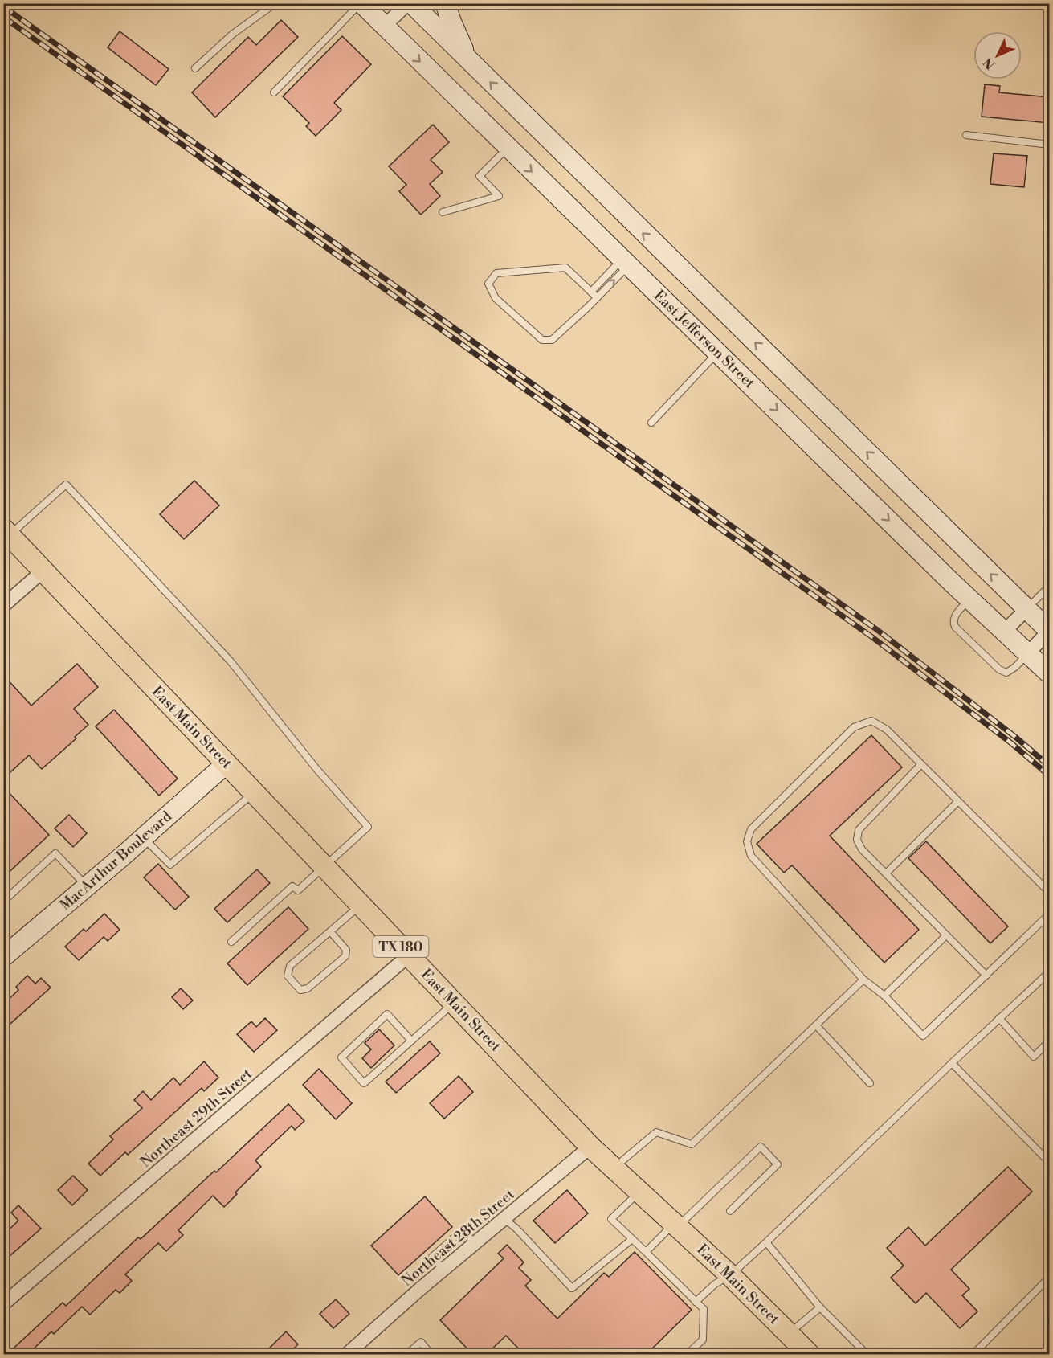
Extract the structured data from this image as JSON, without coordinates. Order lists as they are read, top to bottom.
{
  "streets": {
    "main road": [
      "East Jefferson Street",
      "East Main Street",
      "MacArthur Boulevard",
      "TX 180"
    ],
    "street": ["Northeast 29th Street", "Northeast 28th Street"]
  },
  "crossings": [
    ["East Main Street", "MacArthur Boulevard"],
    ["East Main Street", "Northeast 29th Street"],
    ["East Main Street", "Northeast 28th Street"]
  ],
  "north": "bottom left"
}
